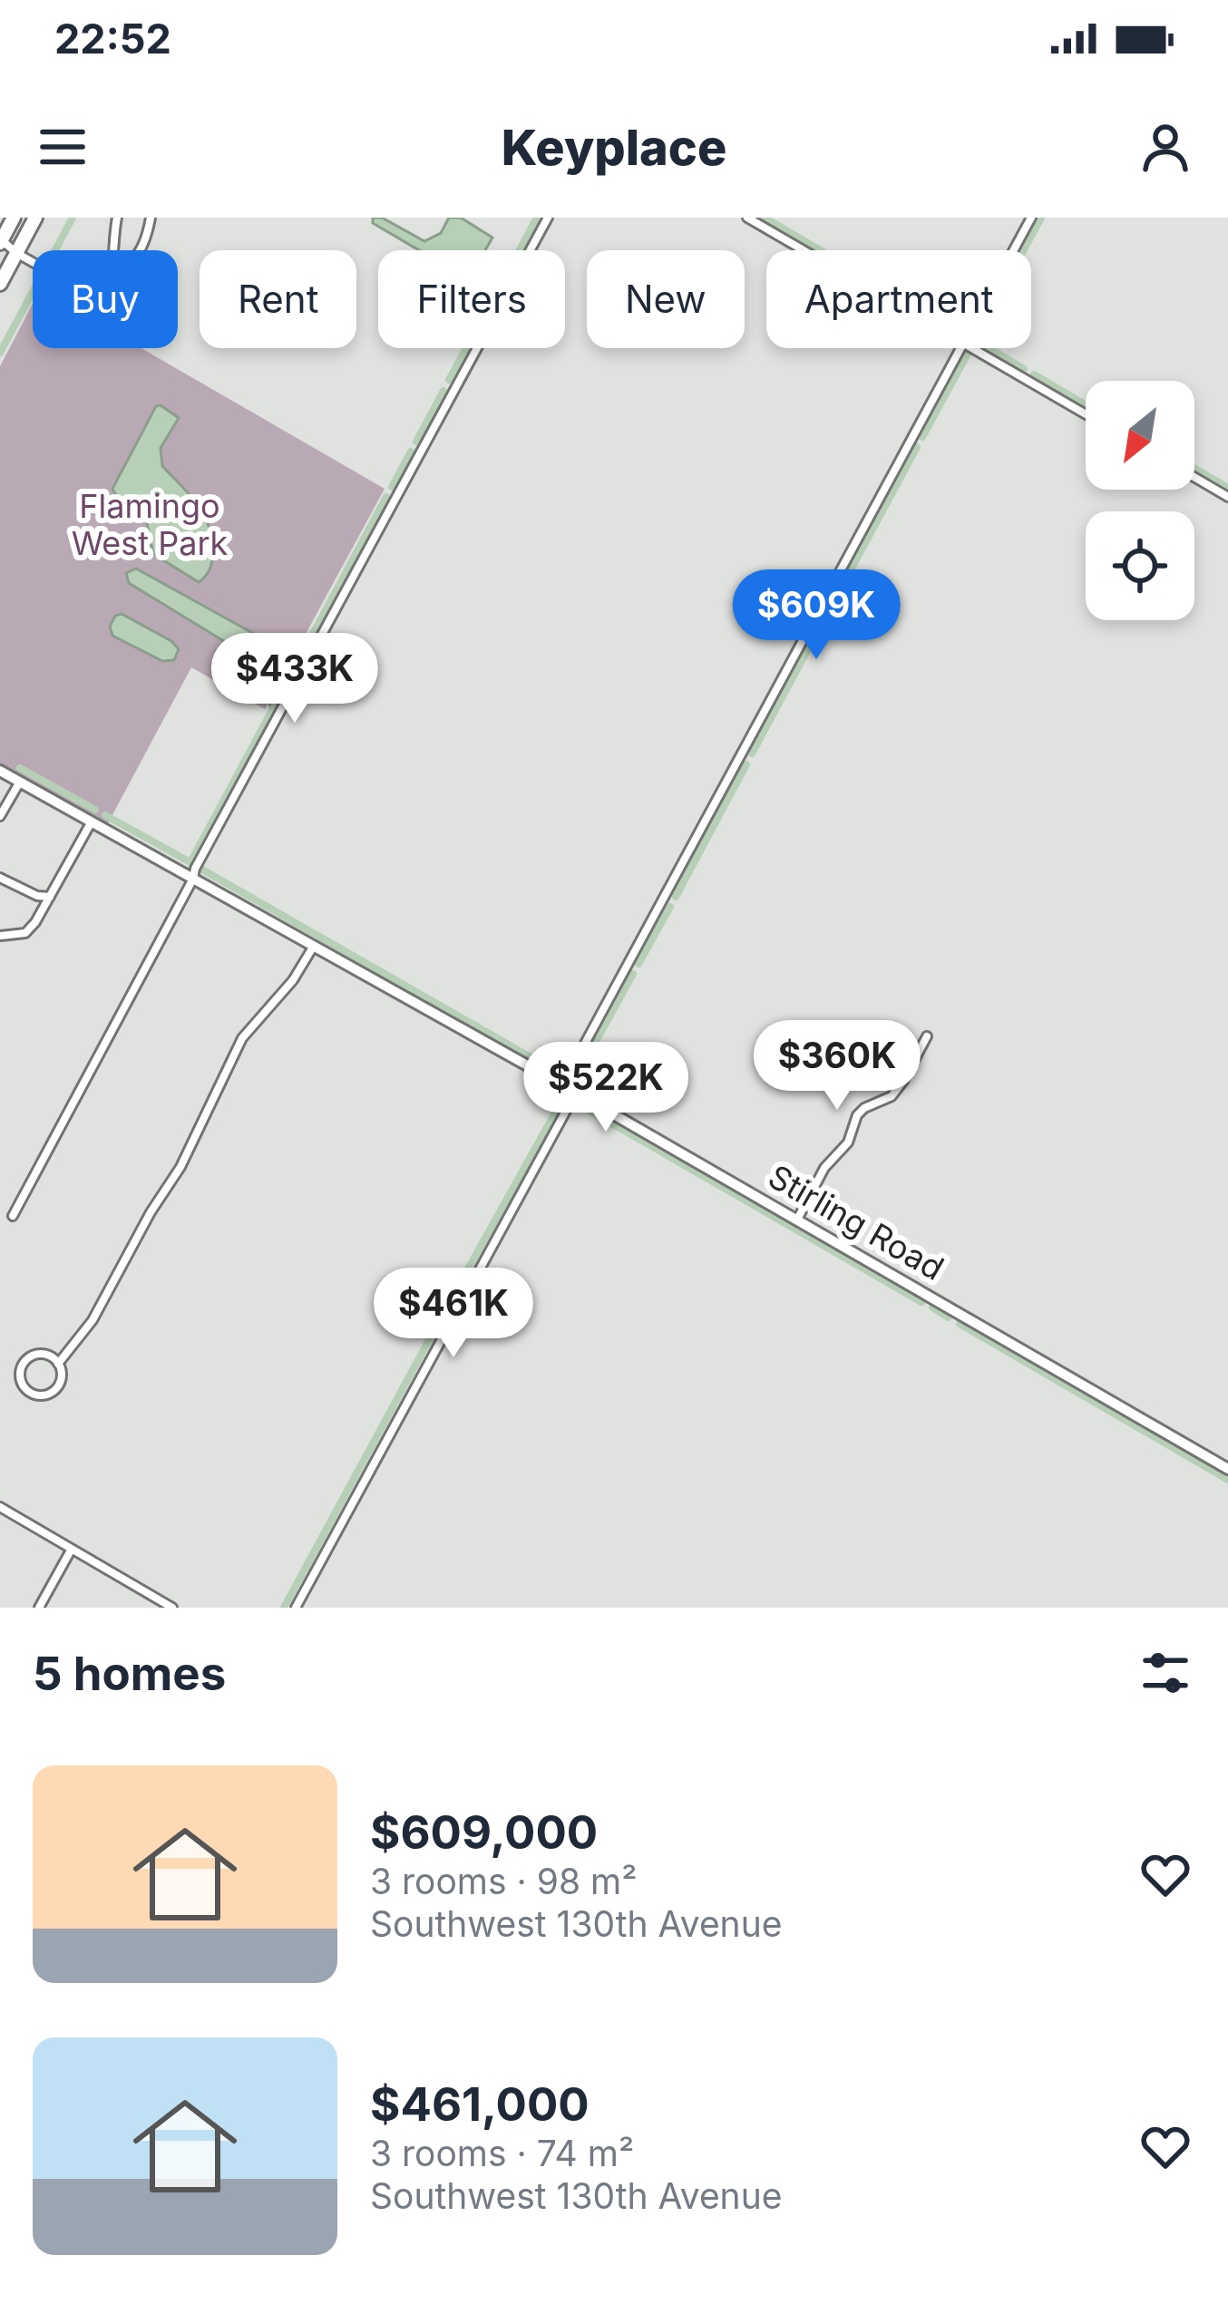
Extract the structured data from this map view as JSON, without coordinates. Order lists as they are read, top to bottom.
{
  "streets": {
    "street": ["Stirling Road"]
  },
  "parks": ["Flamingo West Park"],
  "north": "bottom left",
  "page": {
    "status": "22:52",
    "header": "Keyplace",
    "chip": [
      "Buy",
      "Rent",
      "Filters",
      "New",
      "Apartment"
    ],
    "price": [
      "$609K",
      "$433K",
      "$360K",
      "$522K",
      "$461K"
    ],
    "heading": "5 homes",
    "list": [
      {
        "name": "$609,000",
        "note": "3 rooms · 98 m² · Southwest 130th Avenue"
      },
      {
        "name": "$461,000",
        "note": "3 rooms · 74 m² · Southwest 130th Avenue"
      }
    ]
  }
}
